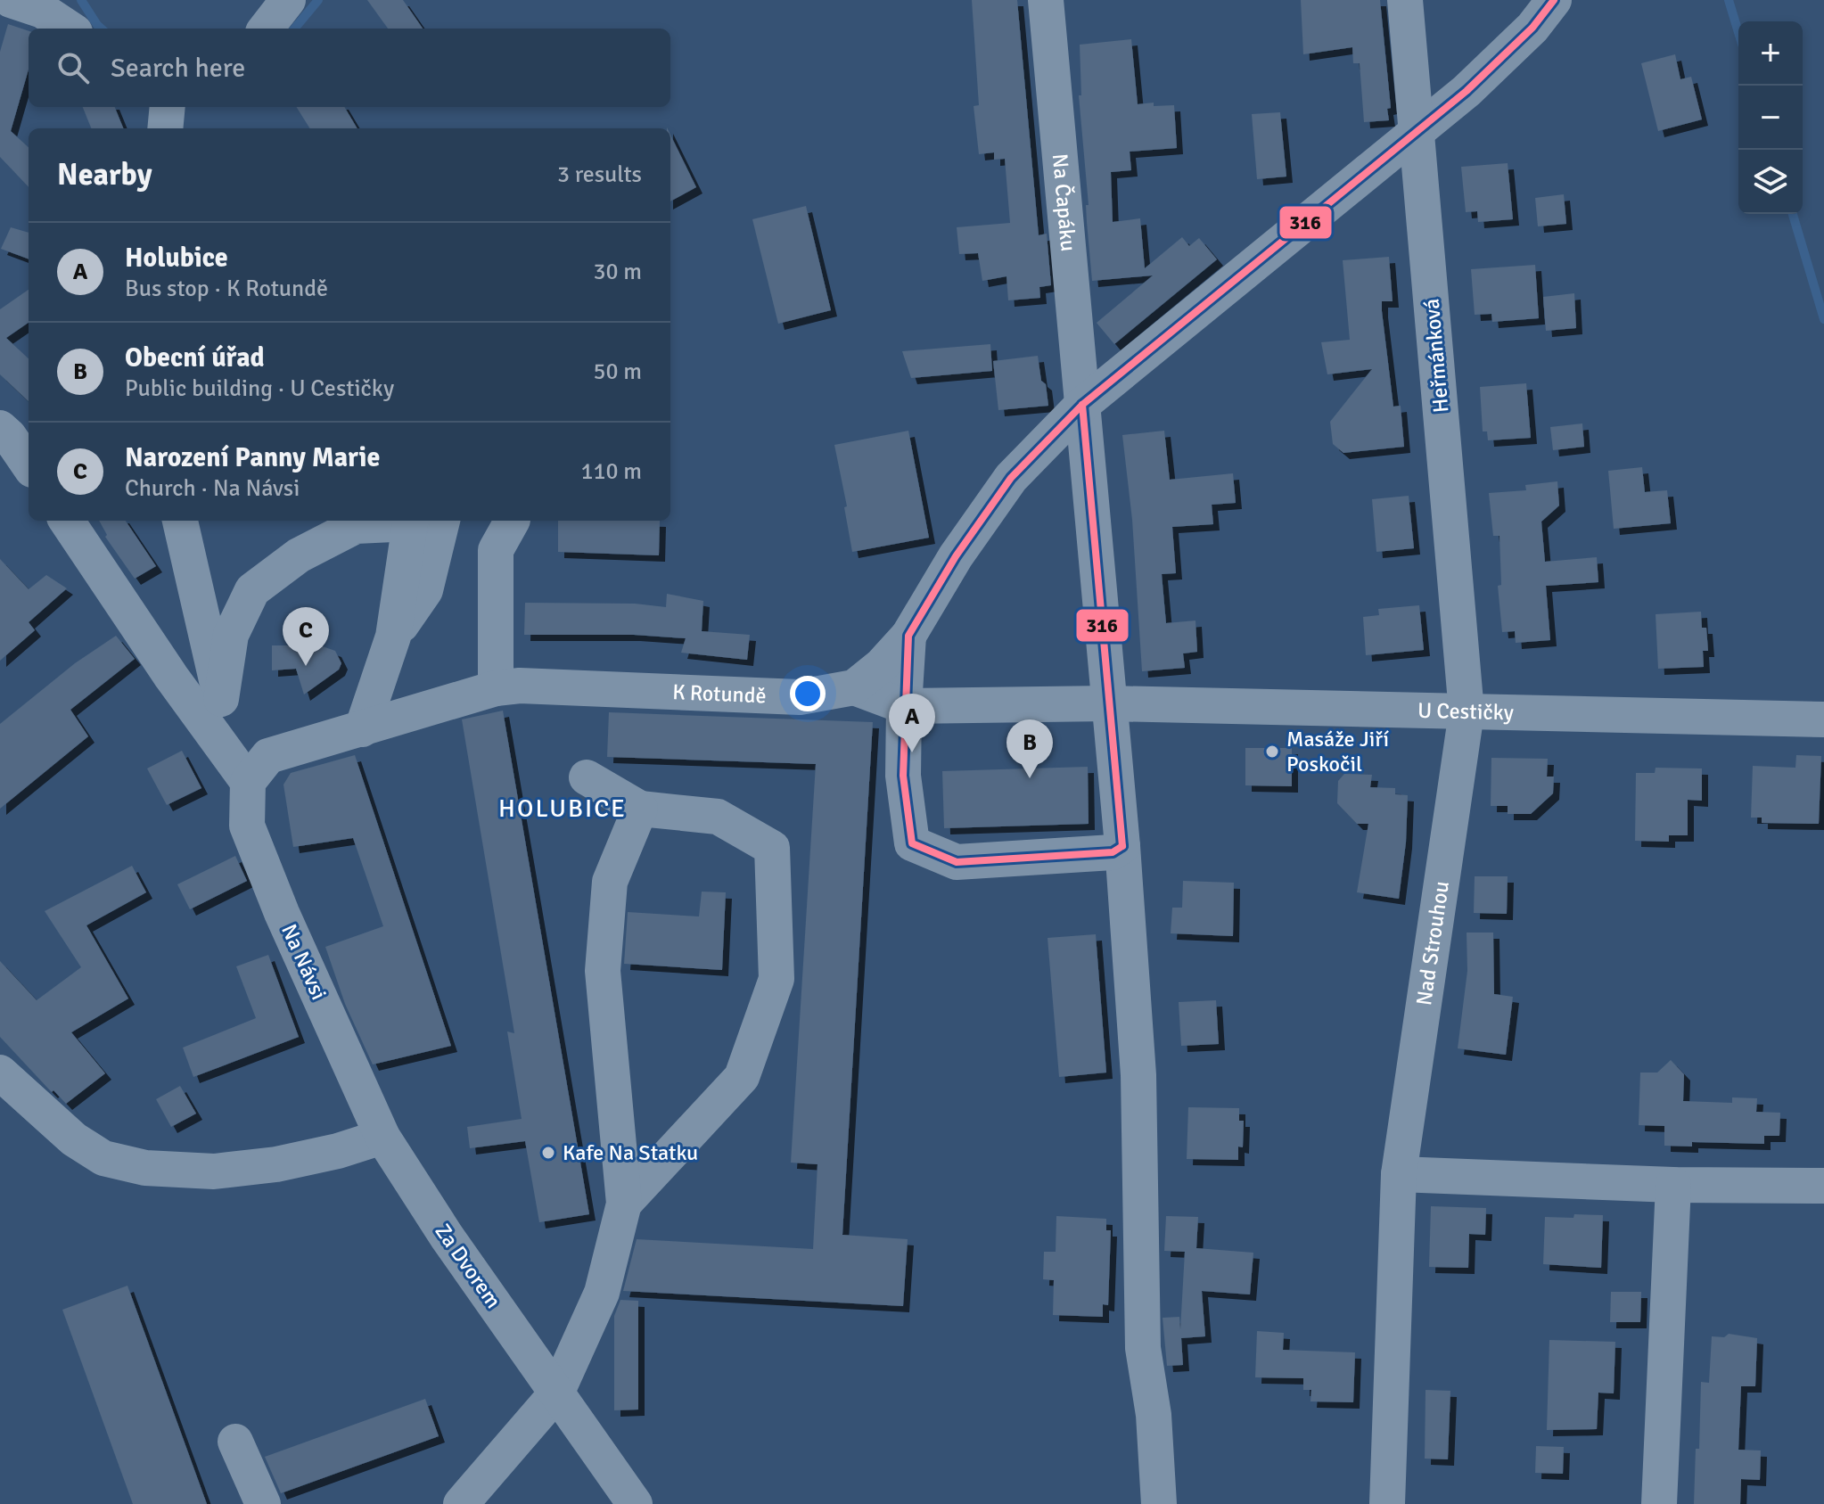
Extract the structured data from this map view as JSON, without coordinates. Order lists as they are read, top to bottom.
{
  "streets": {
    "street": [
      "Na Čapáku",
      "Heřmánková",
      "K Rotundě",
      "U Cestičky",
      "Nad Strouhou",
      "Na Návsi",
      "Za Dvorem"
    ]
  },
  "crossings": [
    ["Na Čapáku", "K Rotundě"],
    ["Na Čapáku", "U Cestičky"],
    ["Heřmánková", "K Rotundě"],
    ["Heřmánková", "U Cestičky"],
    ["Heřmánková", "Nad Strouhou"],
    ["U Cestičky", "Nad Strouhou"],
    ["Na Návsi", "Za Dvorem"]
  ],
  "districts": ["HOLUBICE"],
  "places": ["Masáže Jiří Poskočil", "Kafe Na Statku"],
  "lines": ["transit line 316"],
  "page": {
    "map_buttons": ["+", "−"],
    "search": "Search here",
    "heading": ["Nearby", "3 results"],
    "list": [
      {
        "mark": "A",
        "name": "Holubice",
        "note": "Bus stop · K Rotundě",
        "value": "30 m"
      },
      {
        "mark": "B",
        "name": "Obecní úřad",
        "note": "Public building · U Cestičky",
        "value": "50 m"
      },
      {
        "mark": "C",
        "name": "Narození Panny Marie",
        "note": "Church · Na Návsi",
        "value": "110 m"
      }
    ],
    "pins": ["C", "A", "B"]
  }
}
